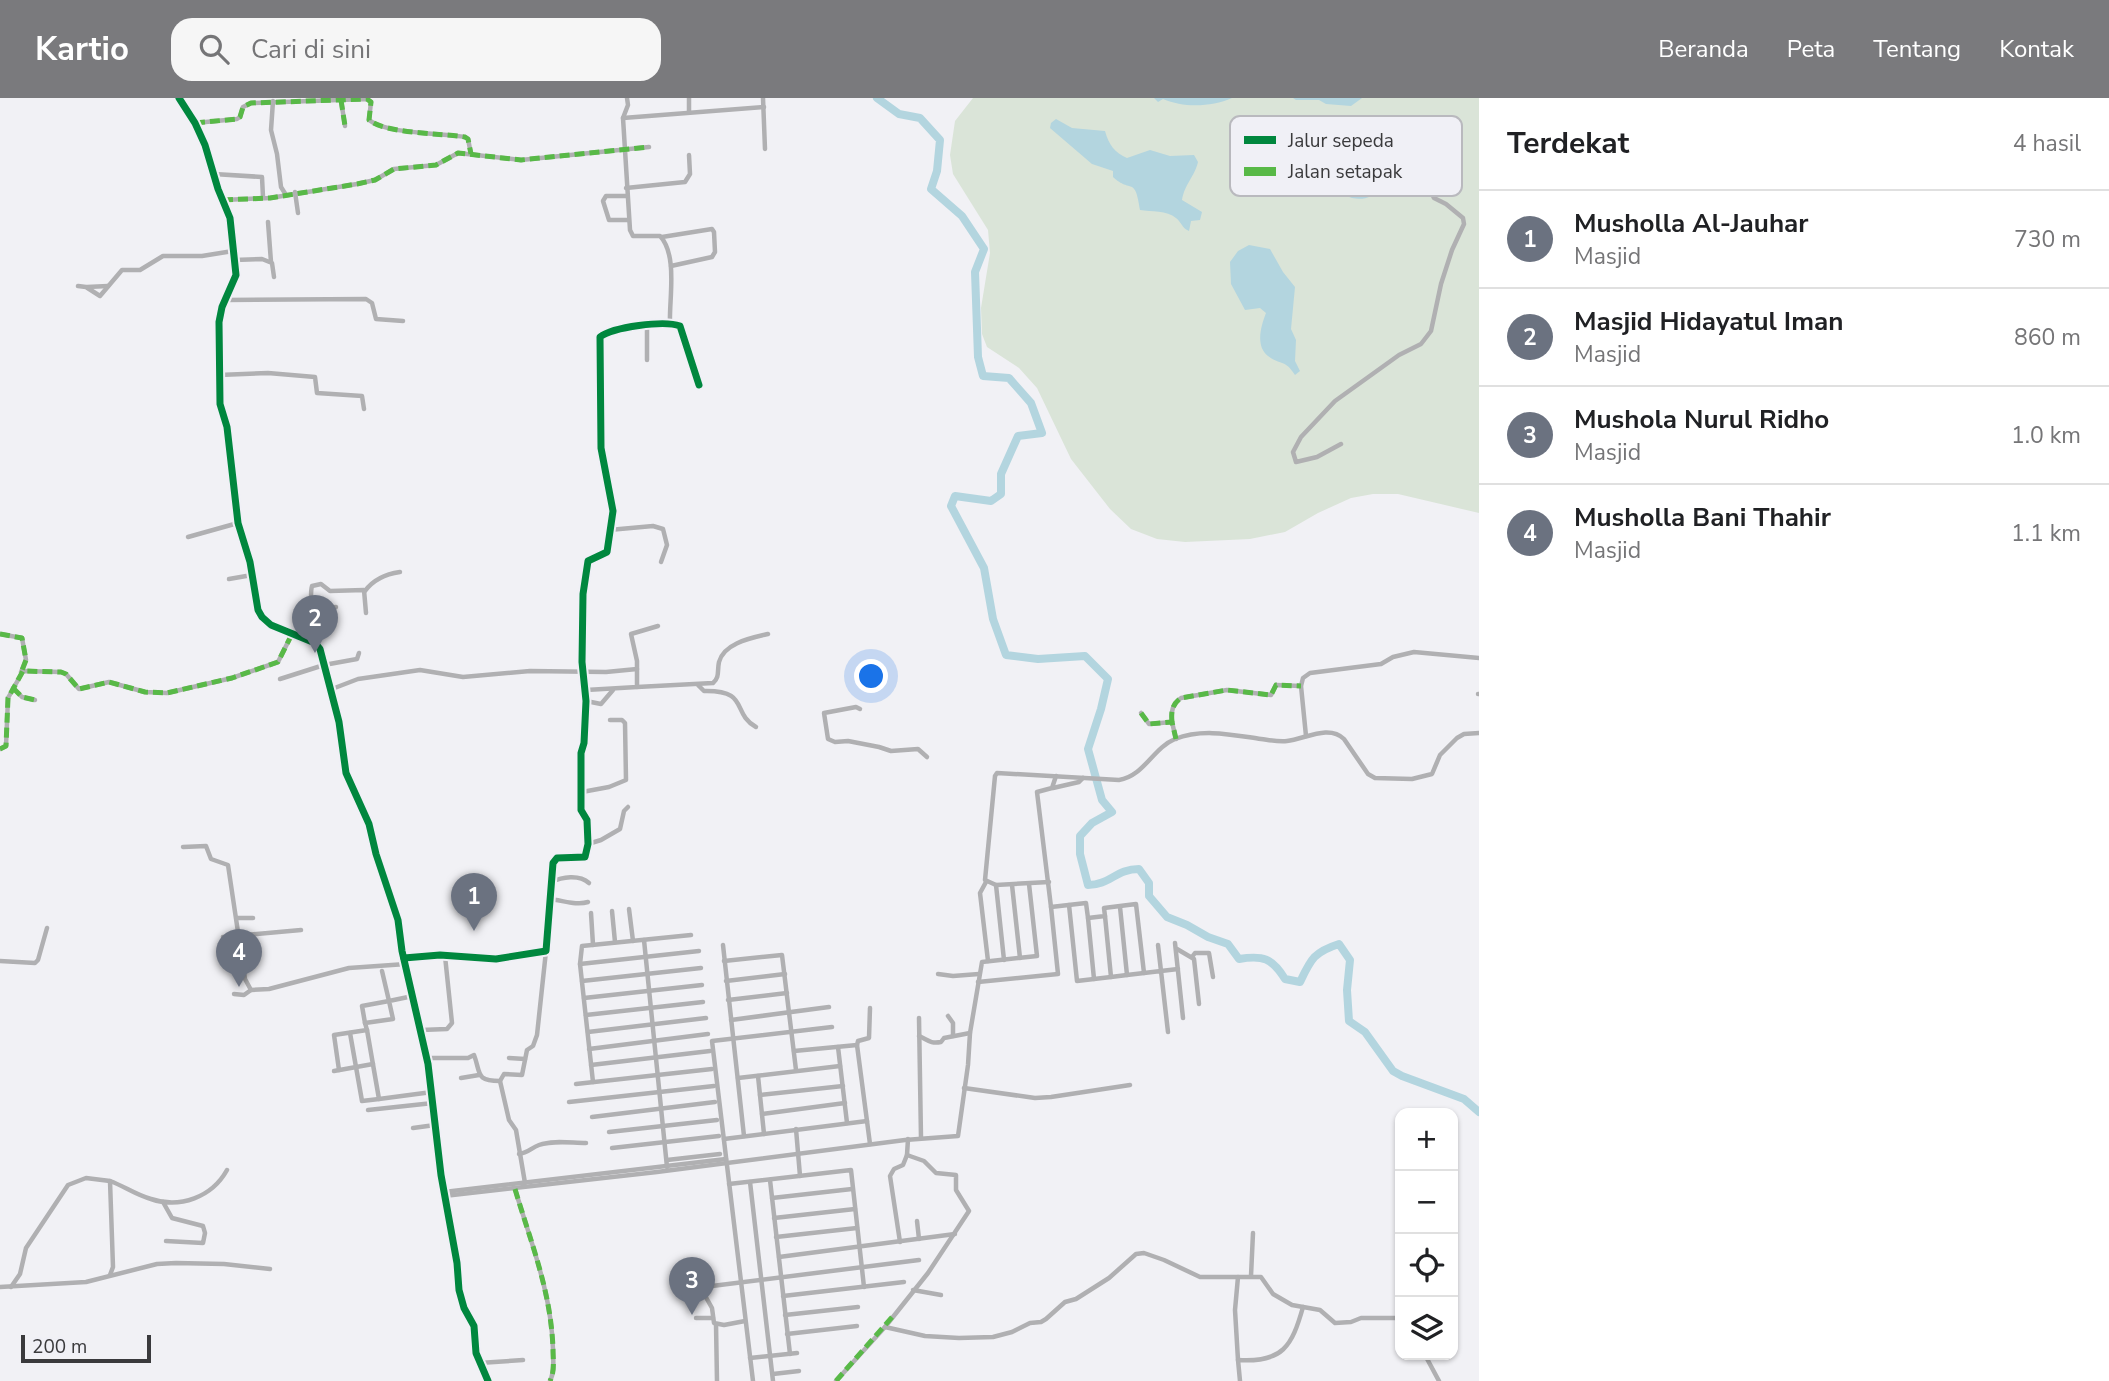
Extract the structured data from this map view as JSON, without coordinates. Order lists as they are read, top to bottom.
{
  "legend": ["Jalur sepeda", "Jalan setapak"],
  "scale_bar": "200 m",
  "page": {
    "header": "Kartio",
    "search": "Cari di sini",
    "nav": [
      "Beranda",
      "Peta",
      "Tentang",
      "Kontak"
    ],
    "heading": ["Terdekat", "4 hasil"],
    "list": [
      {
        "mark": "1",
        "name": "Musholla Al-Jauhar",
        "note": "Masjid",
        "value": "730 m"
      },
      {
        "mark": "2",
        "name": "Masjid Hidayatul Iman",
        "note": "Masjid",
        "value": "860 m"
      },
      {
        "mark": "3",
        "name": "Mushola Nurul Ridho",
        "note": "Masjid",
        "value": "1.0 km"
      },
      {
        "mark": "4",
        "name": "Musholla Bani Thahir",
        "note": "Masjid",
        "value": "1.1 km"
      }
    ],
    "pins": [
      "2",
      "1",
      "4",
      "3"
    ],
    "map_buttons": ["+", "−"],
    "scale": "200 m"
  }
}
